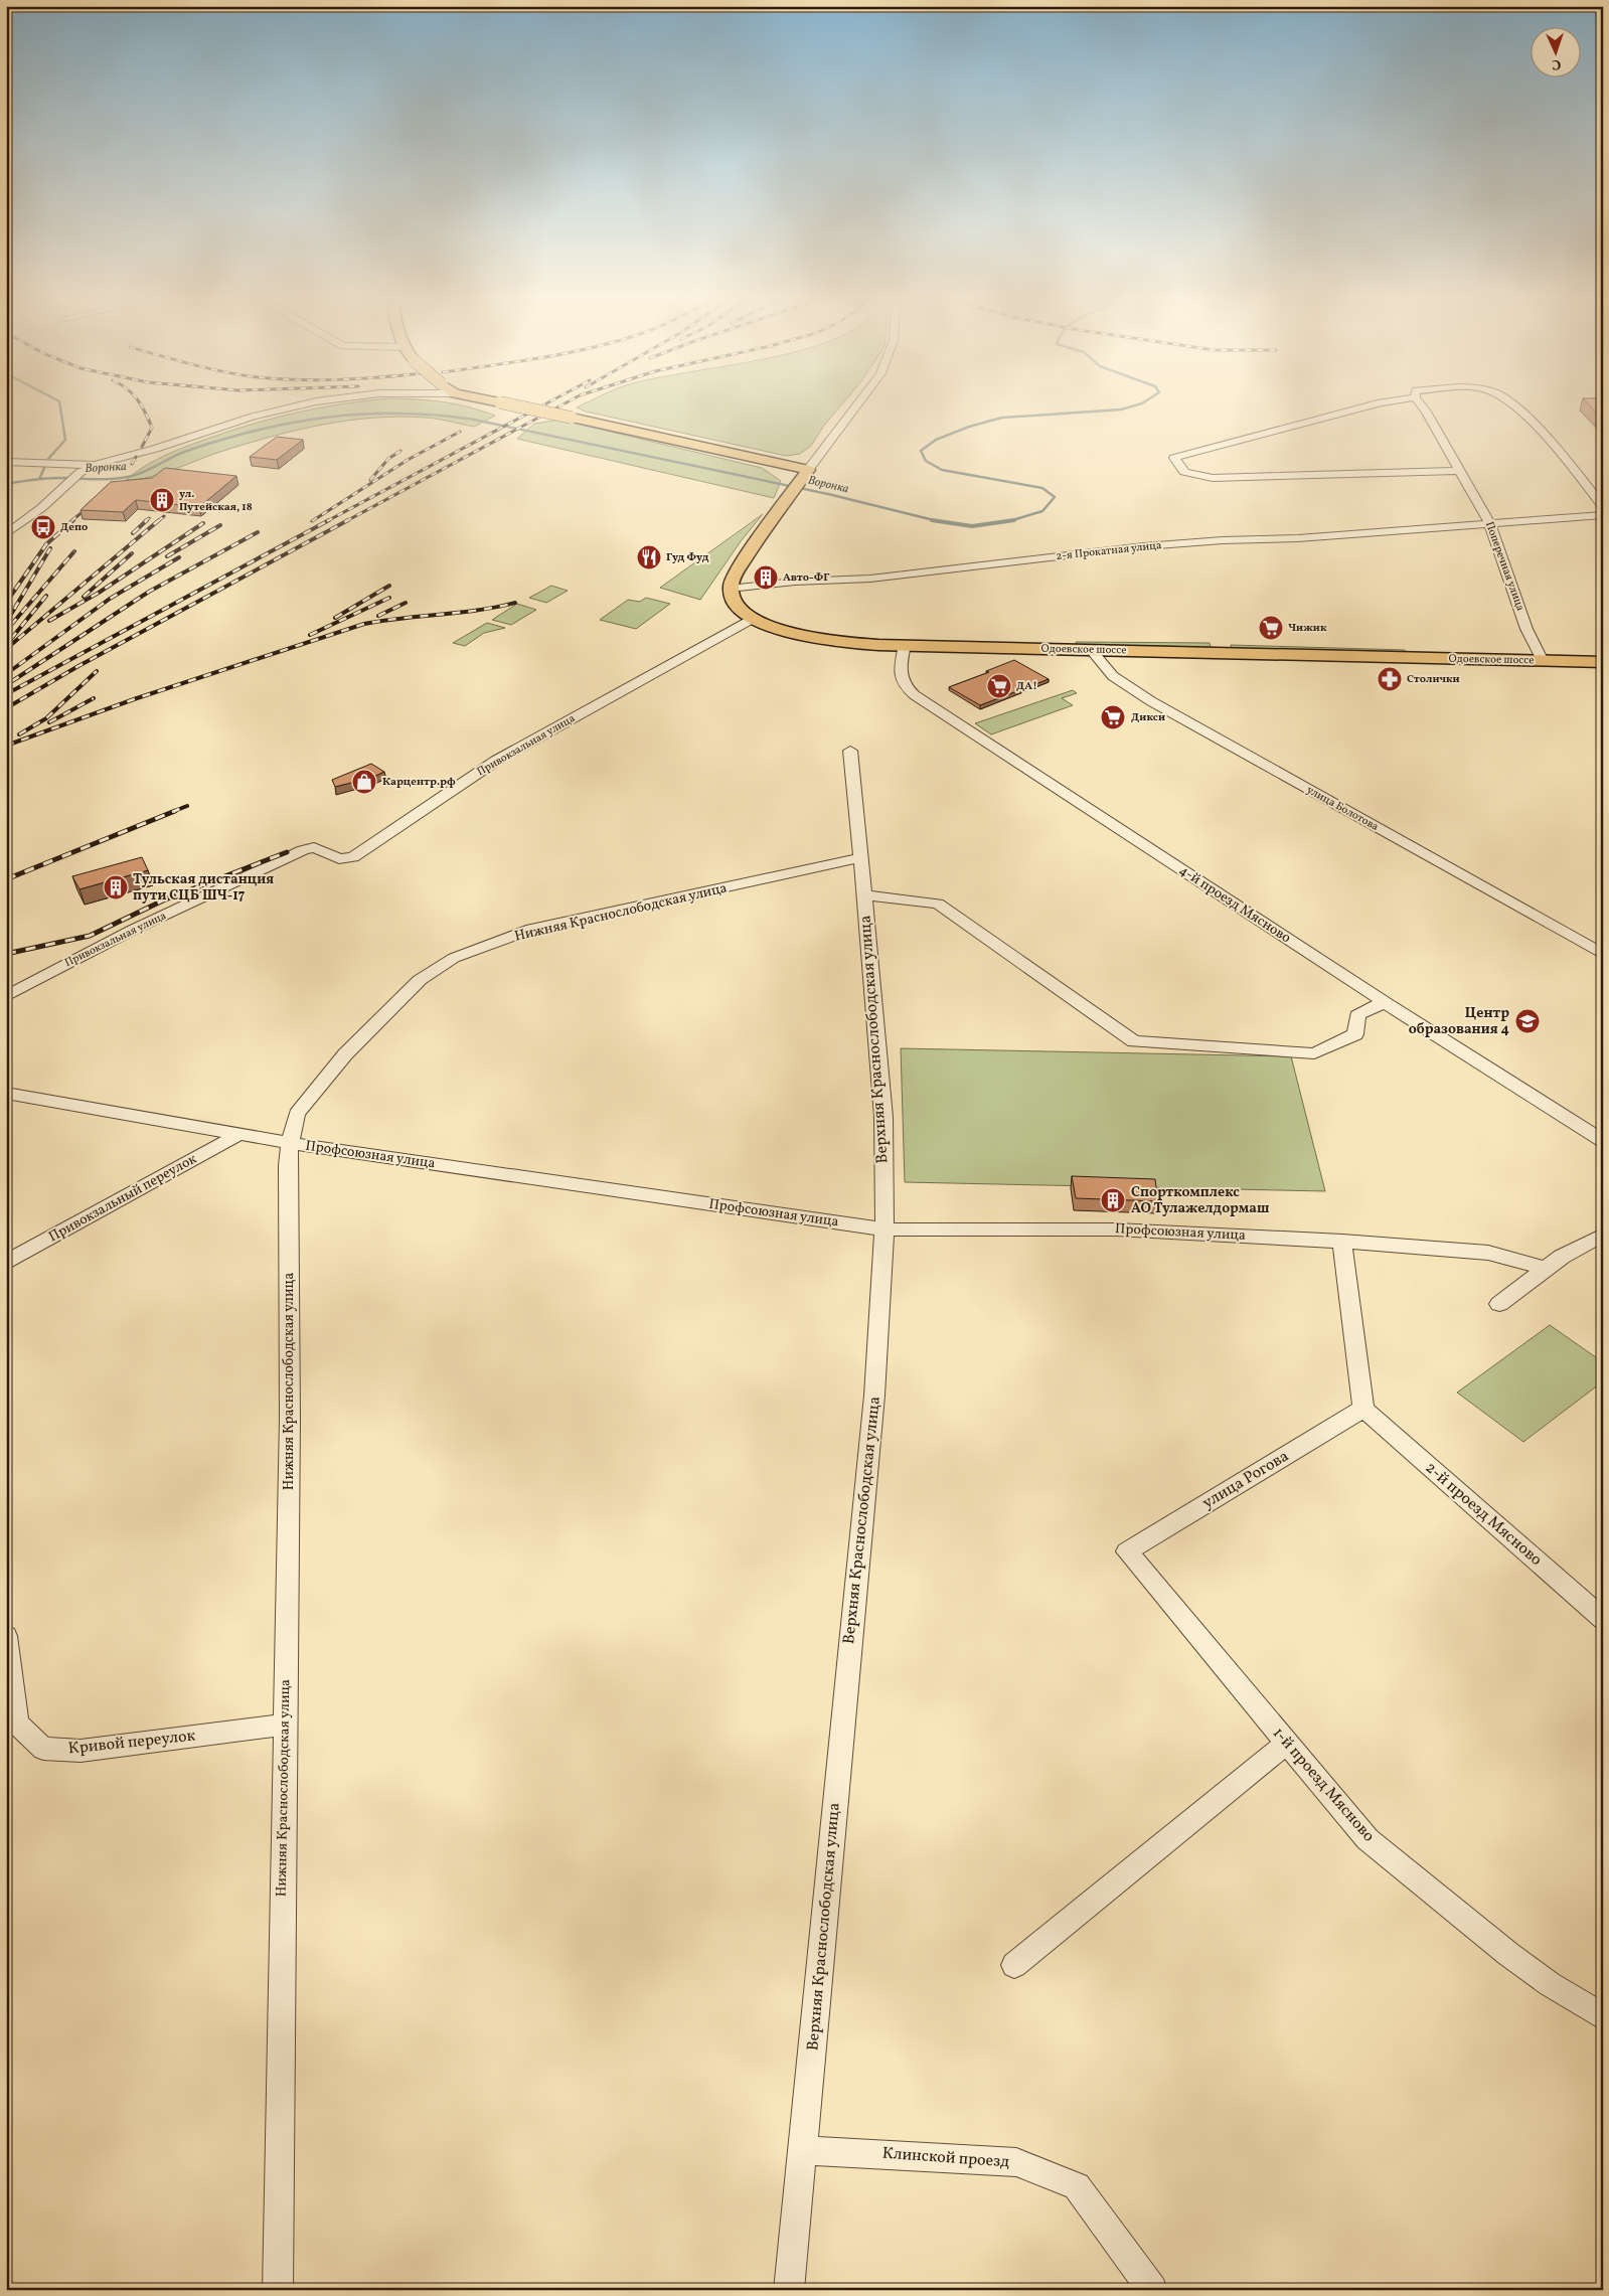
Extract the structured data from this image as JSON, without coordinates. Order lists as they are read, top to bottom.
{
  "streets": {
    "main road": ["Одоевское шоссе"],
    "street": [
      "2-я Прокатная улица",
      "Поперечная улица",
      "Привокзальная улица",
      "улица Болотова",
      "4-й проезд Мясново",
      "Нижняя Краснослободская улица",
      "Верхняя Краснослободская улица",
      "Профсоюзная улица",
      "Привокзальный переулок",
      "улица Рогова",
      "2-й проезд Мясново",
      "Кривой переулок",
      "1-й проезд Мясново",
      "Клинской проезд"
    ]
  },
  "crossings": [
    ["2-я Прокатная улица", "Поперечная улица"],
    ["2-я Прокатная улица", "Одоевское шоссе"],
    ["Поперечная улица", "Одоевское шоссе"],
    ["Одоевское шоссе", "Привокзальная улица"],
    ["Одоевское шоссе", "улица Болотова"],
    ["Одоевское шоссе", "4-й проезд Мясново"],
    ["Нижняя Краснослободская улица", "Верхняя Краснослободская улица"],
    ["Нижняя Краснослободская улица", "Профсоюзная улица"],
    ["Нижняя Краснослободская улица", "Кривой переулок"],
    ["Верхняя Краснослободская улица", "Профсоюзная улица"],
    ["Верхняя Краснослободская улица", "Клинской проезд"],
    ["Профсоюзная улица", "Привокзальный переулок"],
    ["улица Рогова", "2-й проезд Мясново"],
    ["улица Рогова", "1-й проезд Мясново"]
  ],
  "water": ["Воронка"],
  "places": {
    "building": [
      "ул. Путейская, 18",
      "Авто-ФГ",
      "Тульская дистанция пути СЦБ ШЧ-17",
      "Спорткомплекс АО Тулажелдормаш"
    ],
    "bus stop": ["Депо"],
    "restaurant": ["Гуд Фуд"],
    "supermarket": ["Чижик", "ДА!", "Дикси"],
    "pharmacy": ["Столички"],
    "shop": ["Карцентр.рф"],
    "school or university": ["Центр образования 4"]
  },
  "north": "bottom"
}
